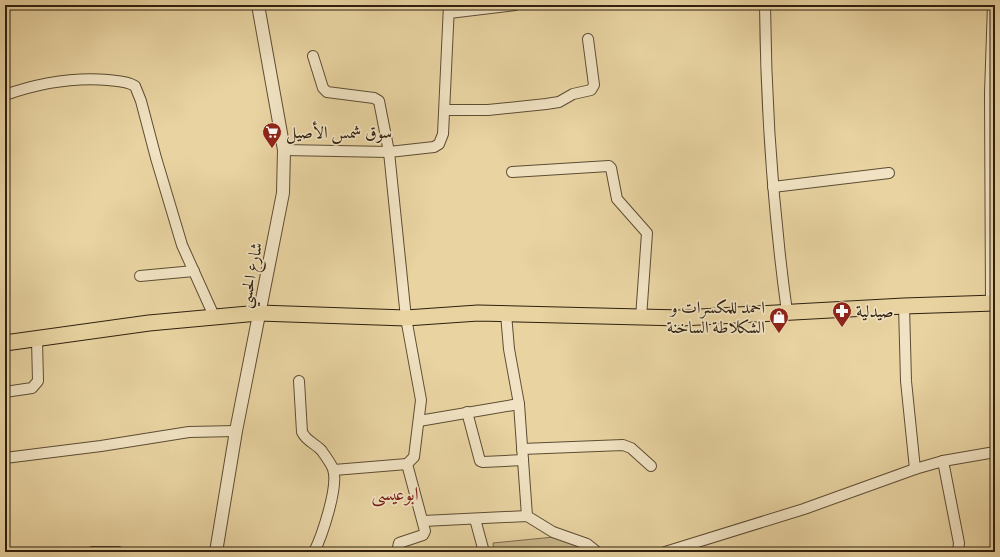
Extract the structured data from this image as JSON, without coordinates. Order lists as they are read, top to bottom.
{
  "streets": {
    "street": ["شارع الحسي"]
  },
  "districts": ["ابوعيسى"],
  "places": {
    "supermarket": ["سوق شمس الأصيل"],
    "pharmacy": ["صيدلية"],
    "shop": ["احمد للمكسرات و الشكلاطة الساخنة"]
  }
}
